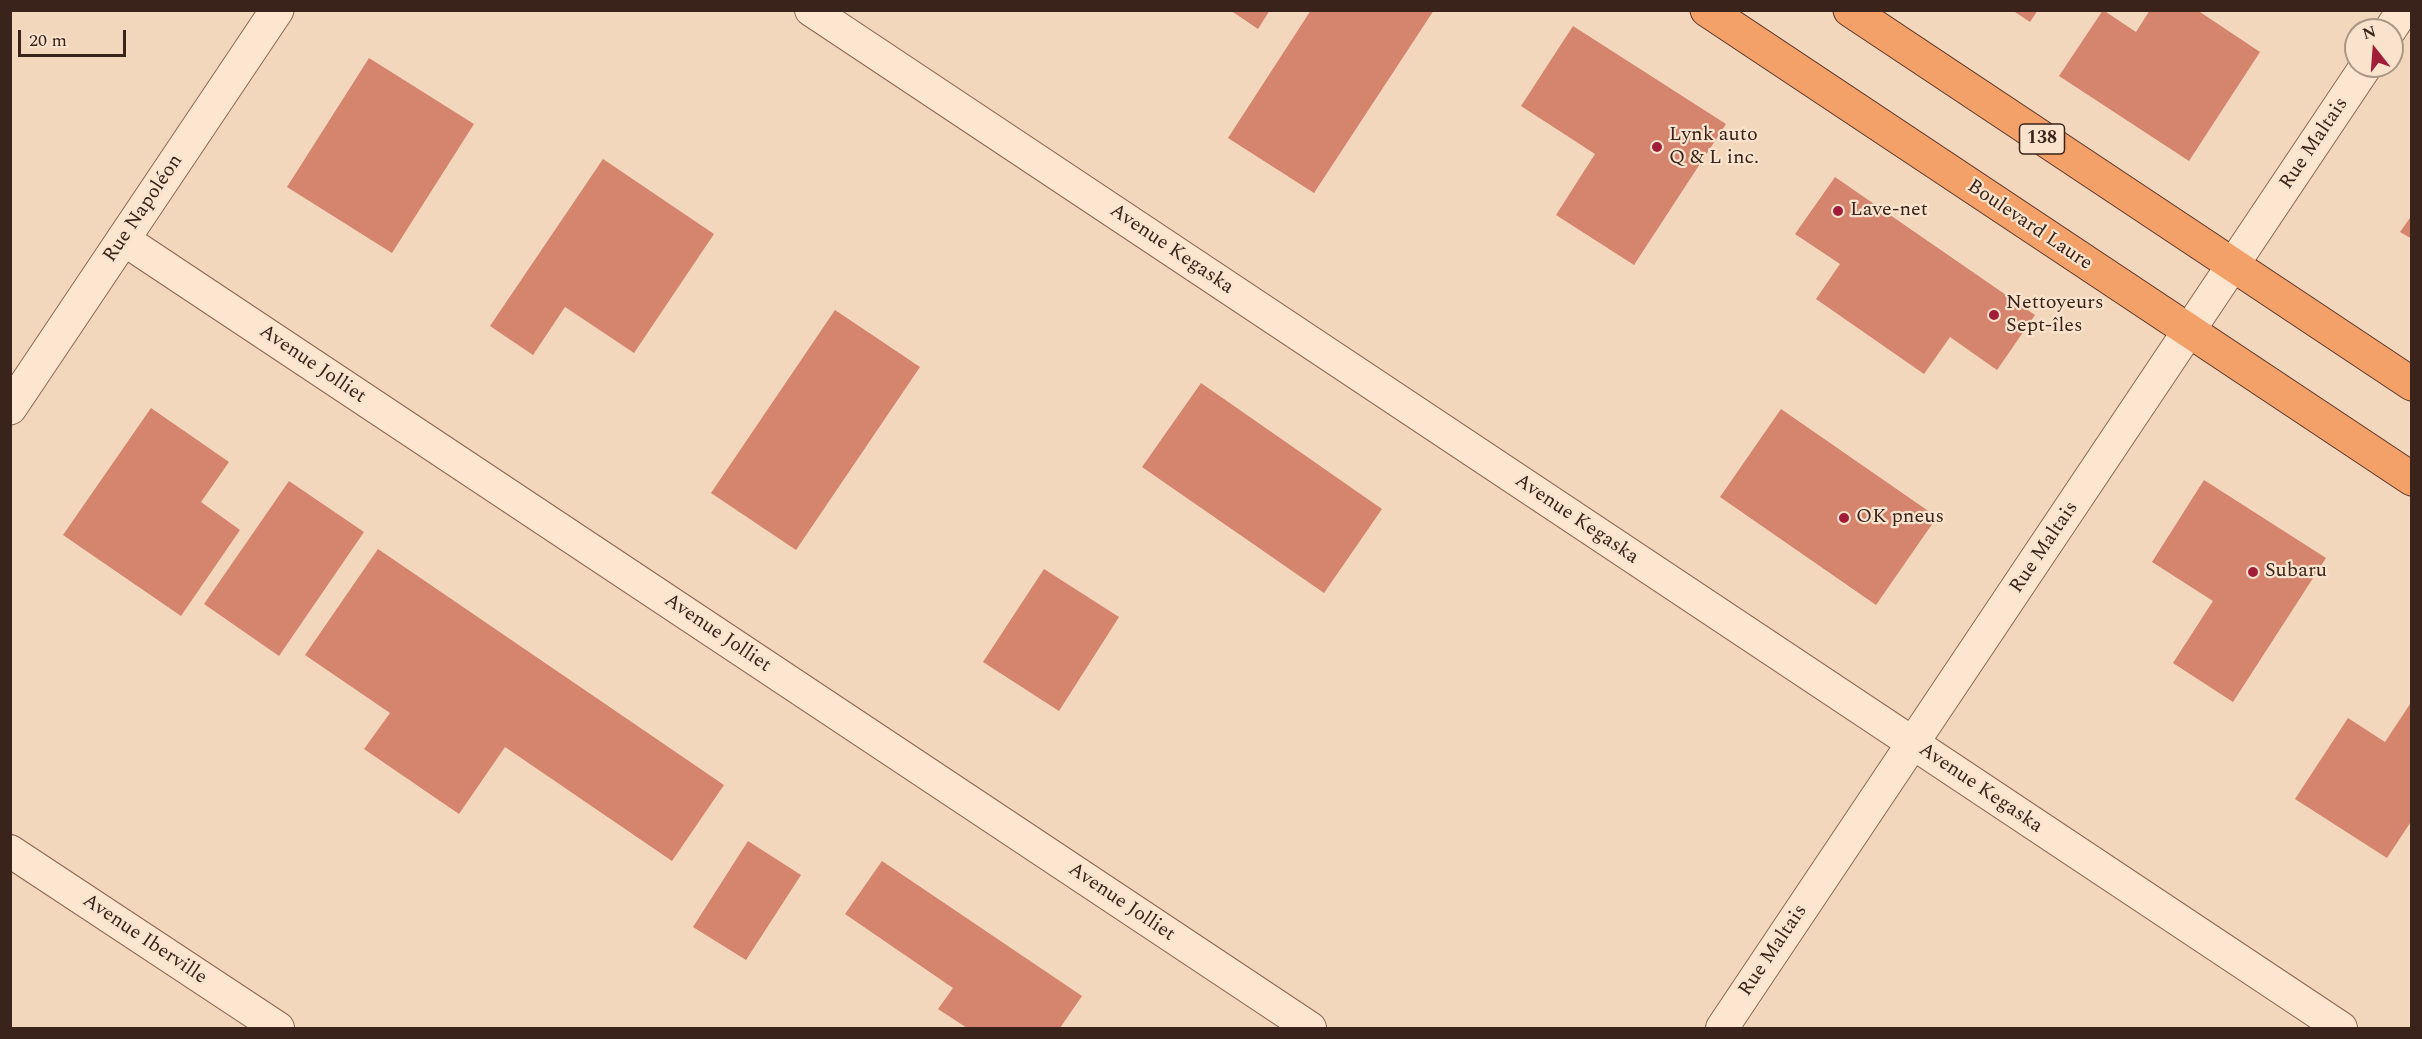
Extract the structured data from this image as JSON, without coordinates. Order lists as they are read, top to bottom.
{
  "streets": {
    "highway": ["138", "Boulevard Laure"],
    "street": [
      "Rue Maltais",
      "Rue Napoléon",
      "Avenue Kegaska",
      "Avenue Jolliet",
      "Avenue Iberville"
    ]
  },
  "crossings": [
    ["138", "Rue Maltais"],
    ["Rue Maltais", "Boulevard Laure"],
    ["Rue Maltais", "Avenue Kegaska"],
    ["Rue Napoléon", "Avenue Jolliet"]
  ],
  "places": [
    "Lynk auto Q & L inc.",
    "Lave-net",
    "Nettoyeurs Sept-îles",
    "OK pneus",
    "Subaru"
  ],
  "scale_bar": "20 m",
  "north": "top"
}
